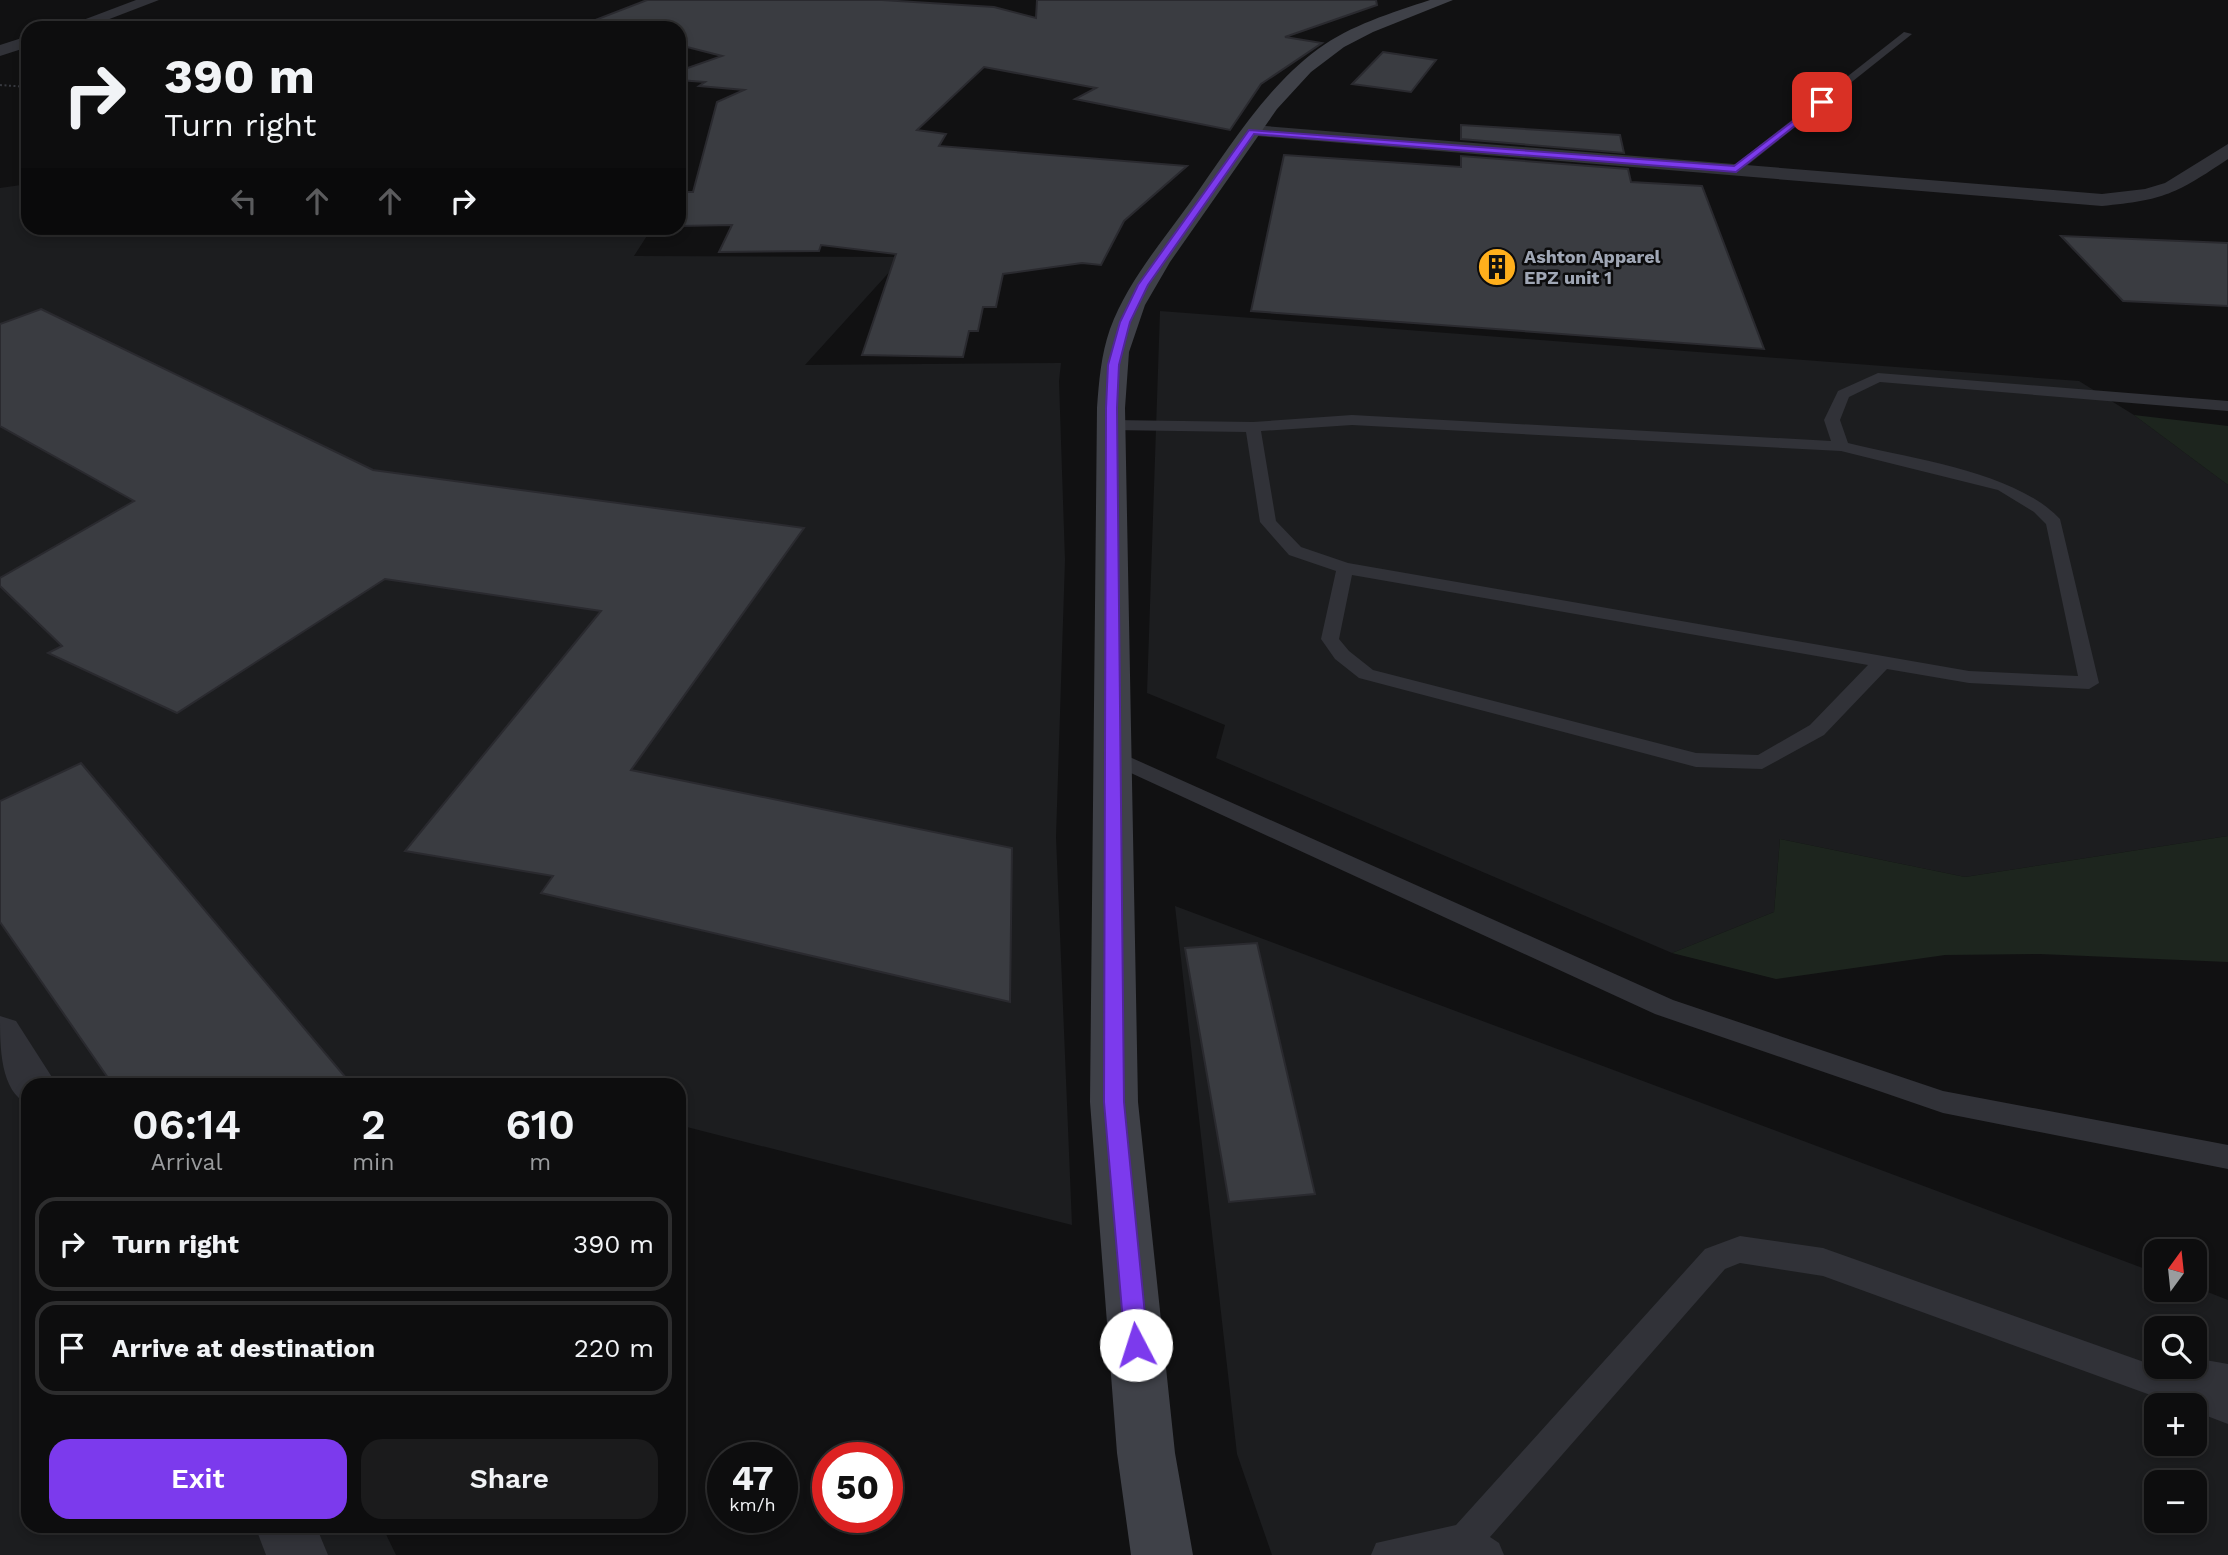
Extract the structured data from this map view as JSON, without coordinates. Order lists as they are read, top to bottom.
{
  "places": {
    "building": ["Ashton Apparel EPZ unit 1"]
  },
  "north": "top",
  "page": {
    "turn": ["390 m", "Turn right"],
    "eta": [
      "06:14",
      "Arrival",
      "2",
      "min",
      "610",
      "m"
    ],
    "list": [
      {
        "name": "Turn right",
        "value": "390 m"
      },
      {
        "name": "Arrive at destination",
        "value": "220 m"
      }
    ],
    "map_buttons": ["+", "−"],
    "buttons": ["Exit", "Share"],
    "speed": "47 km/h",
    "limit": "50"
  }
}
